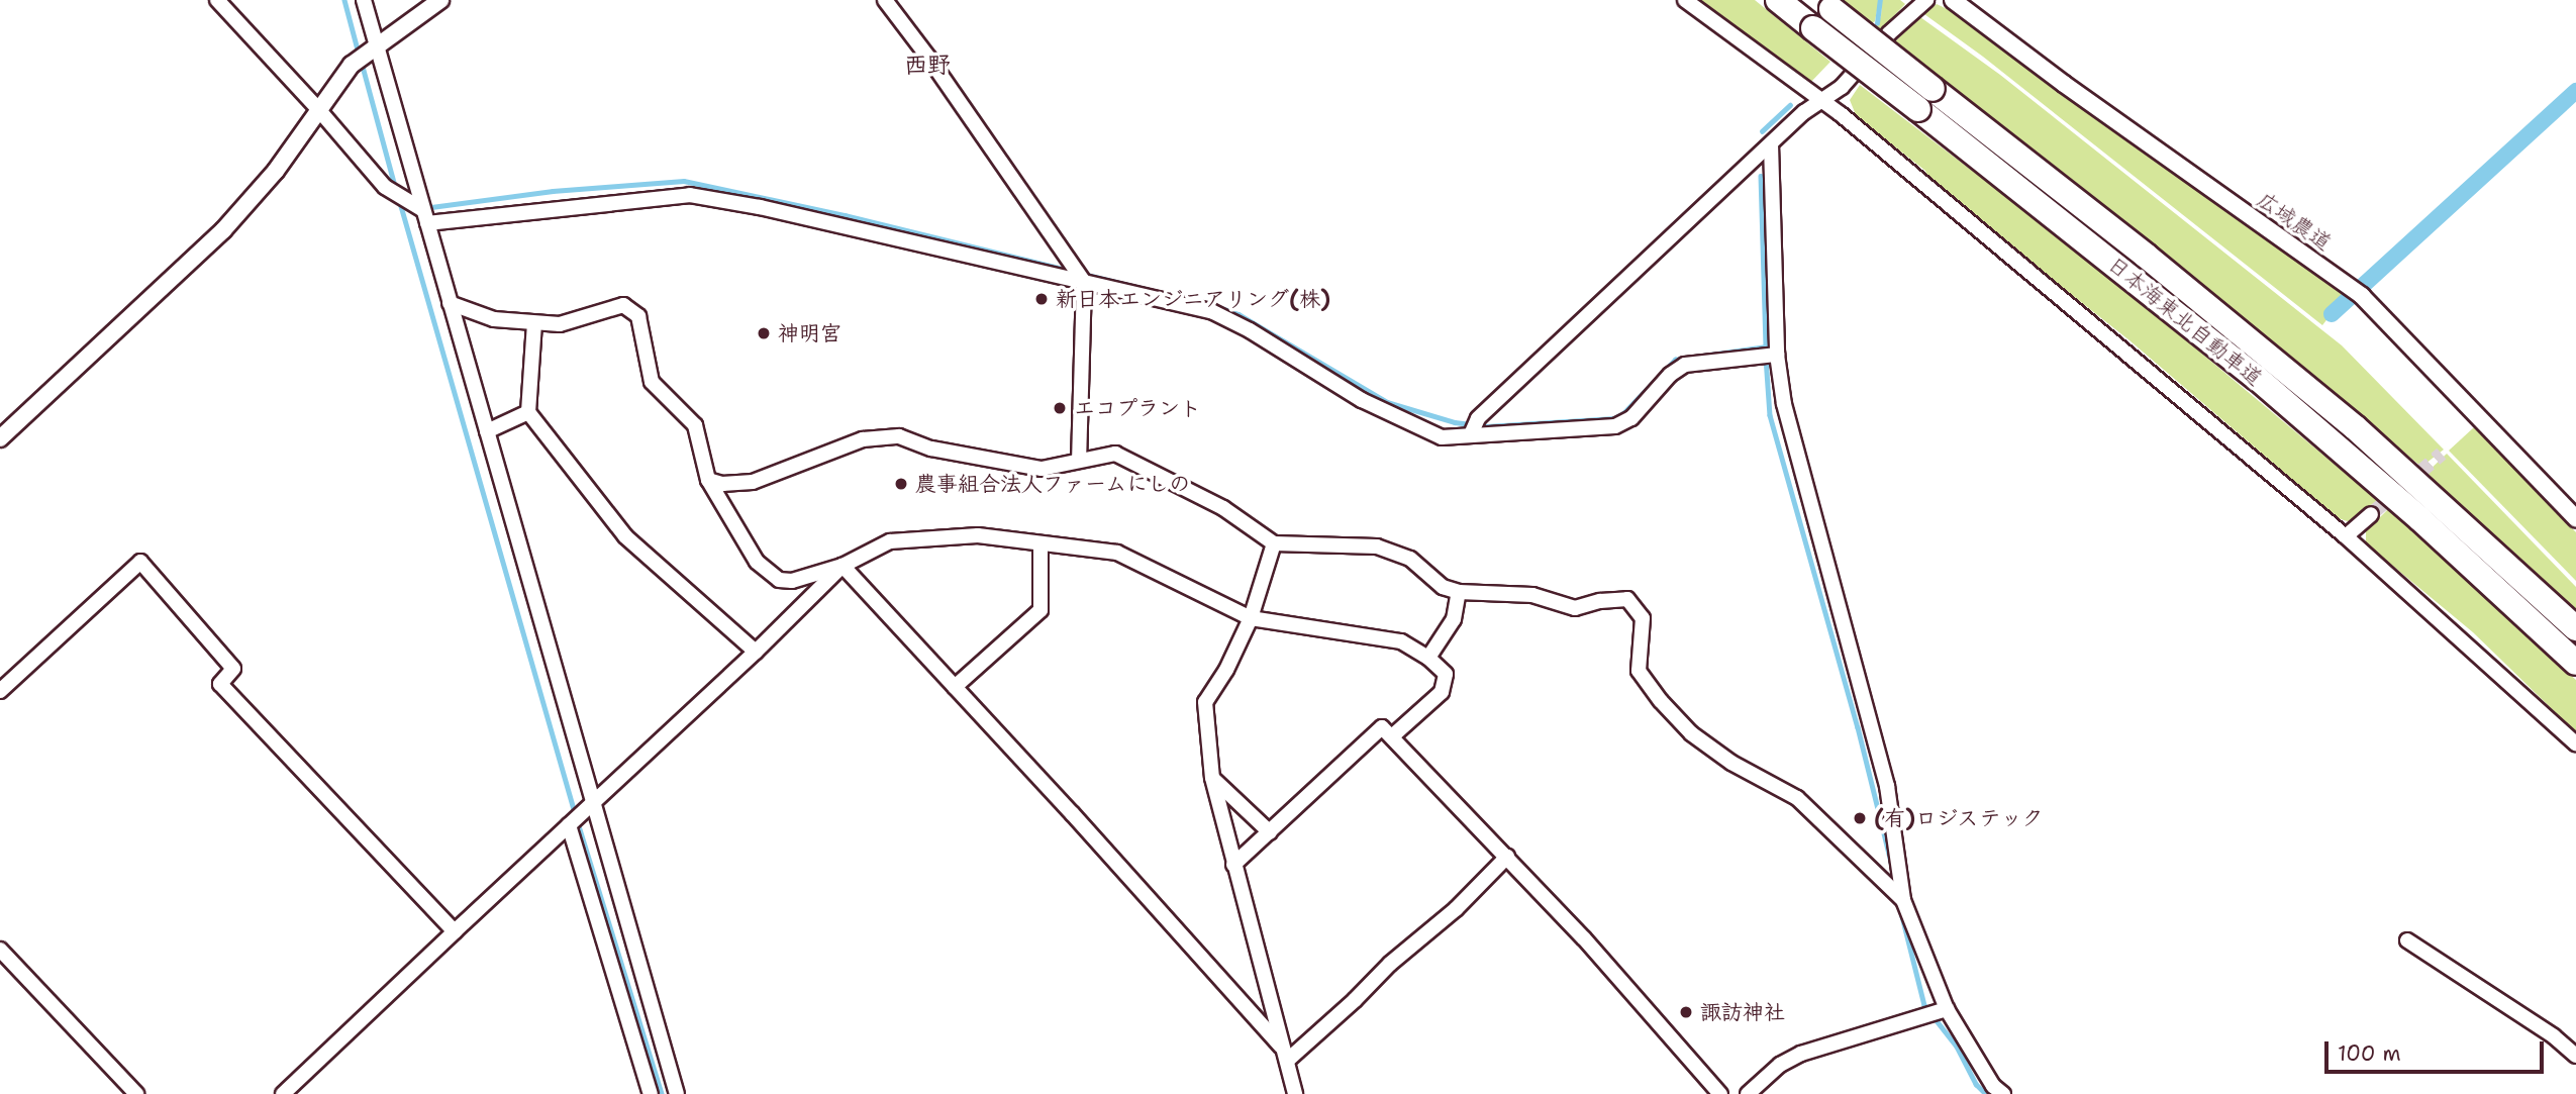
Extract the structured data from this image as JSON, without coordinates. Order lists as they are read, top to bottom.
{
  "streets": {
    "highway": ["日本海東北自動車道"],
    "street": ["広域農道"]
  },
  "districts": ["西野"],
  "places": [
    "新日本エンジニアリング(株)",
    "神明宮",
    "エコプラント",
    "農事組合法人ファームにしの",
    "(有)ロジステック",
    "諏訪神社"
  ],
  "scale_bar": "100 m"
}
